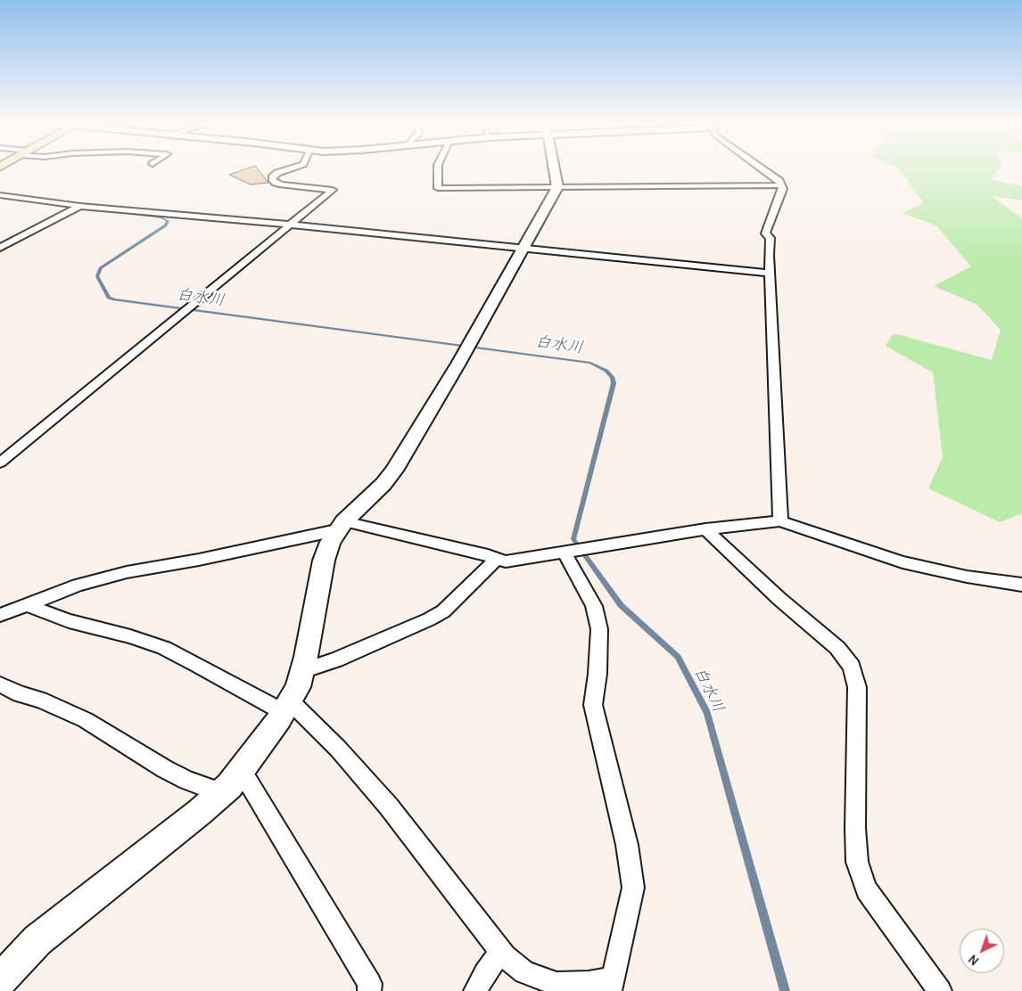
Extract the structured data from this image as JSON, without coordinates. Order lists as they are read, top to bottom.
{
  "water": ["白水川"],
  "north": "bottom left"
}
